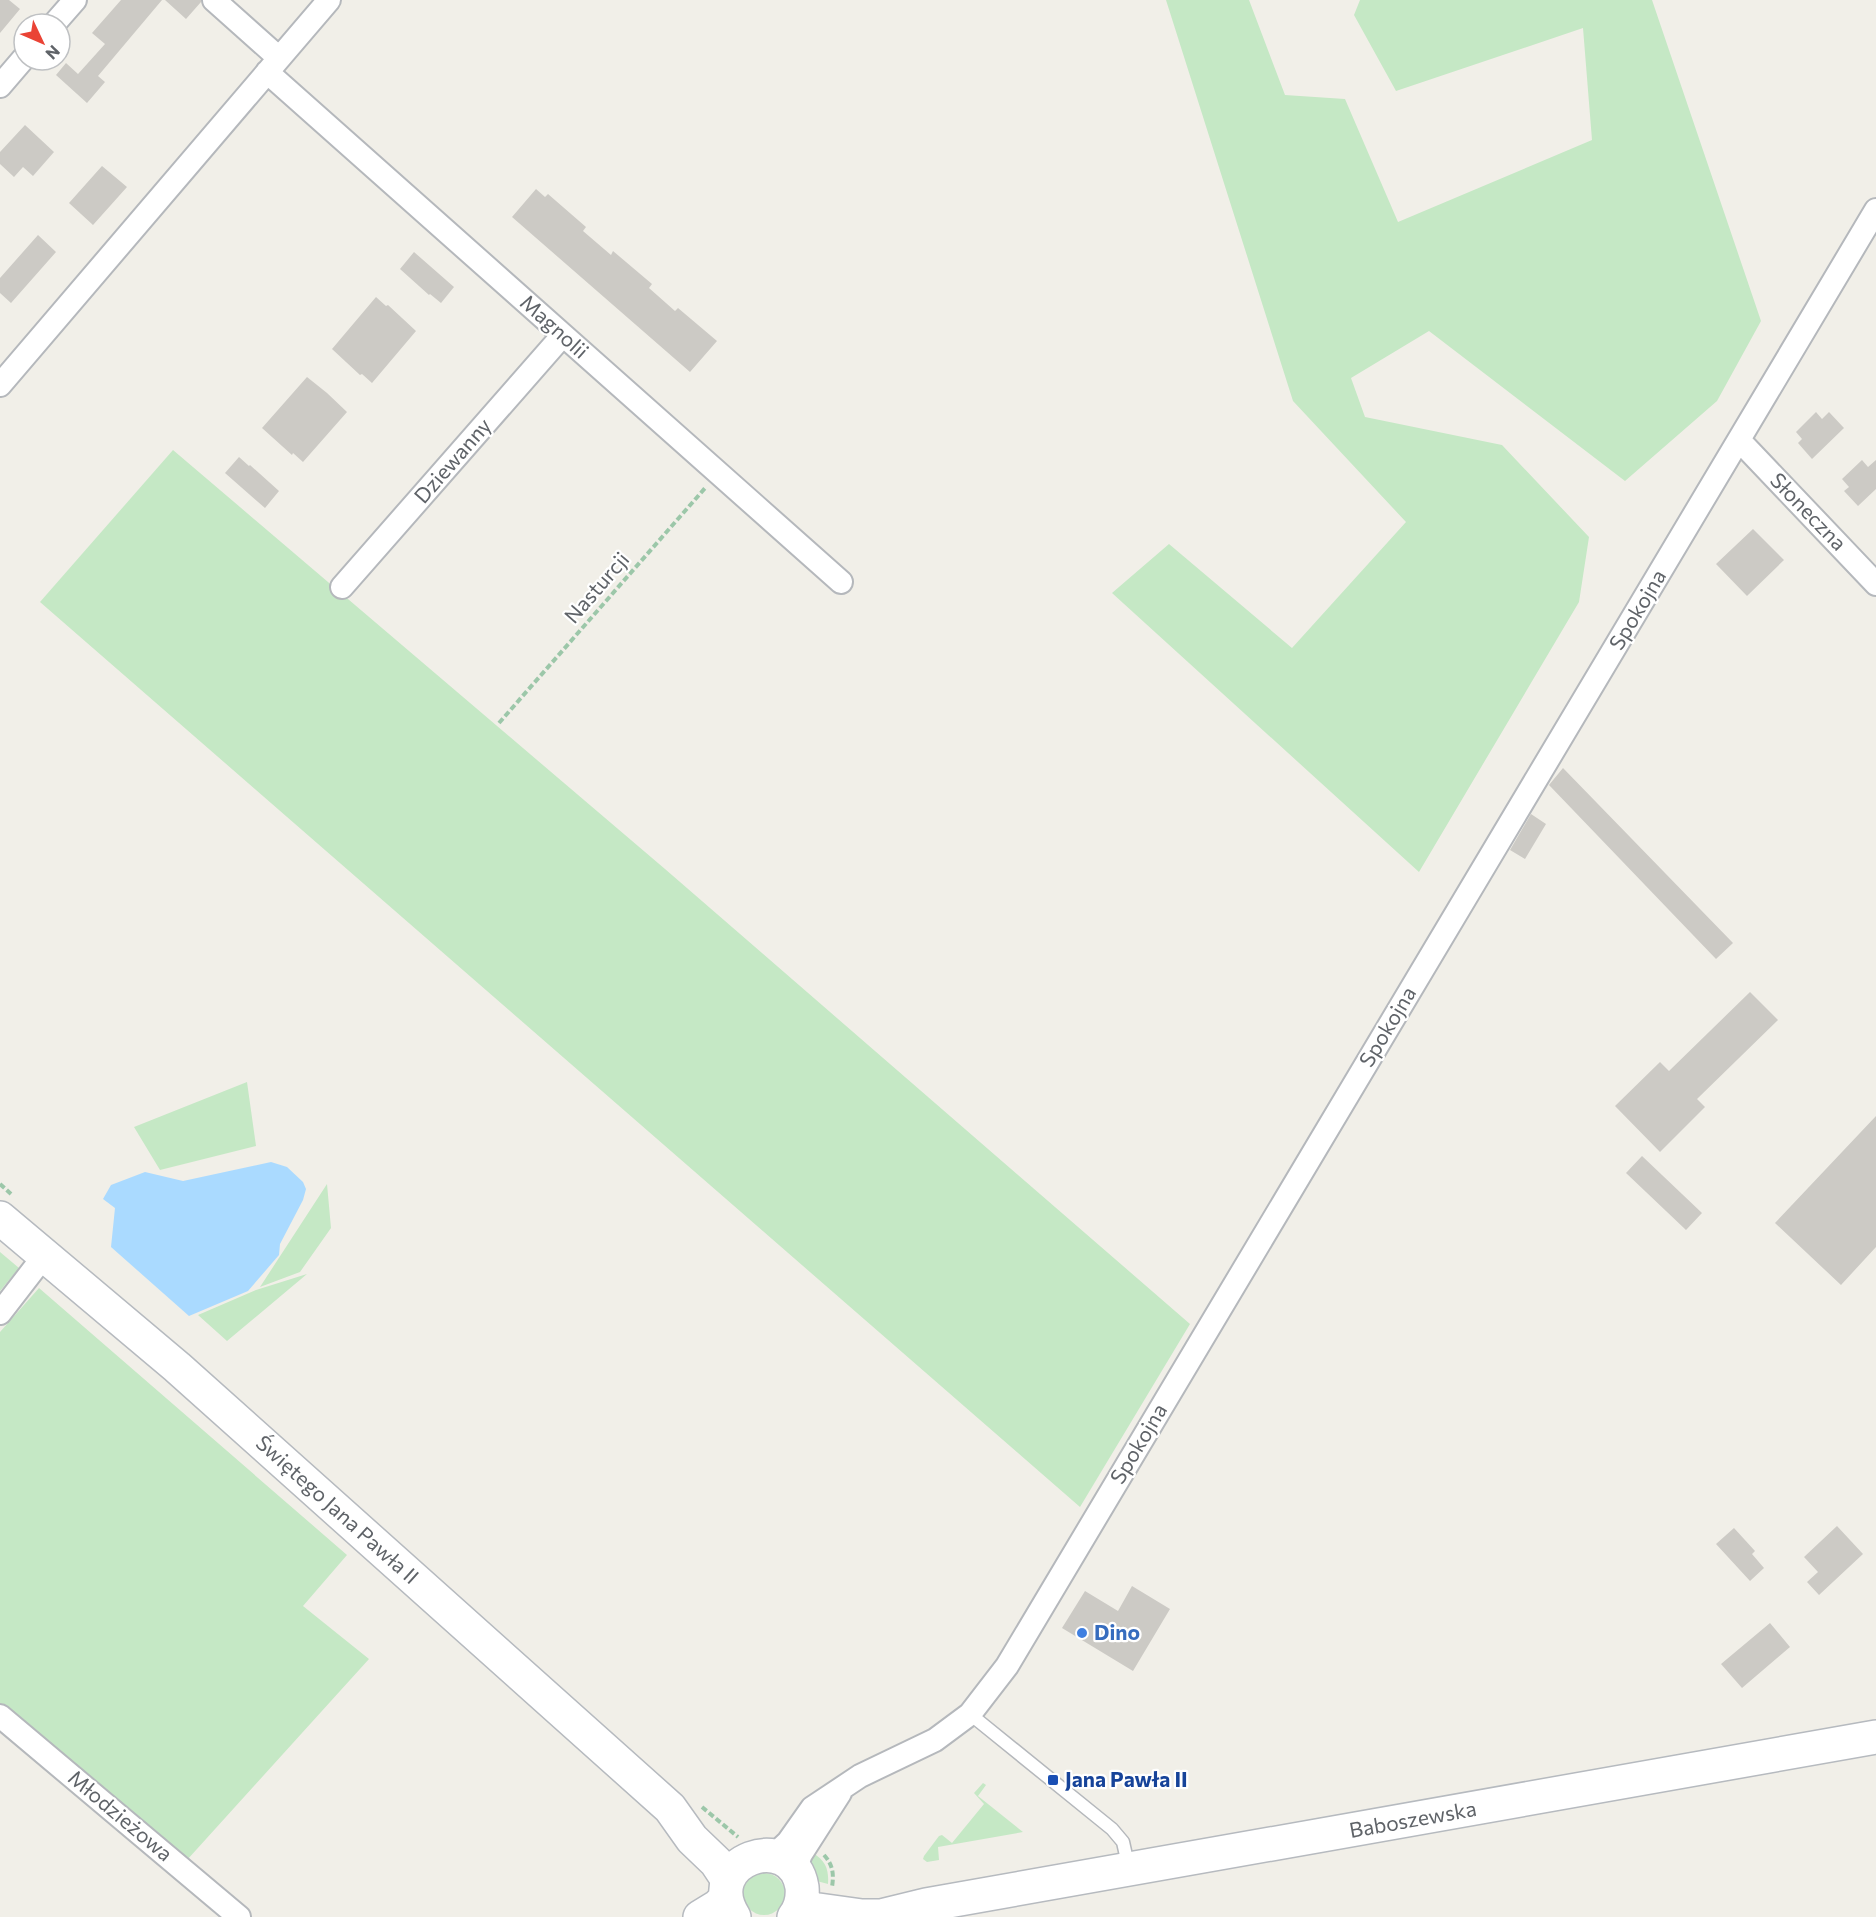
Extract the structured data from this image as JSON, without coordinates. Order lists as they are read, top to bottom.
{
  "streets": {
    "street": [
      "Magnolii",
      "Dziewanny",
      "Słoneczna",
      "Spokojna",
      "Świętego Jana Pawła II",
      "Młodzieżowa",
      "Baboszewska"
    ],
    "path": ["Nasturcji"]
  },
  "crossings": [
    ["Magnolii", "Dziewanny"],
    ["Magnolii", "Nasturcji"],
    ["Słoneczna", "Spokojna"],
    ["Spokojna", "Świętego Jana Pawła II"],
    ["Spokojna", "Baboszewska"],
    ["Świętego Jana Pawła II", "Baboszewska"]
  ],
  "places": {
    "other": ["Dino"],
    "transit": ["Jana Pawła II"]
  },
  "north": "bottom right"
}
